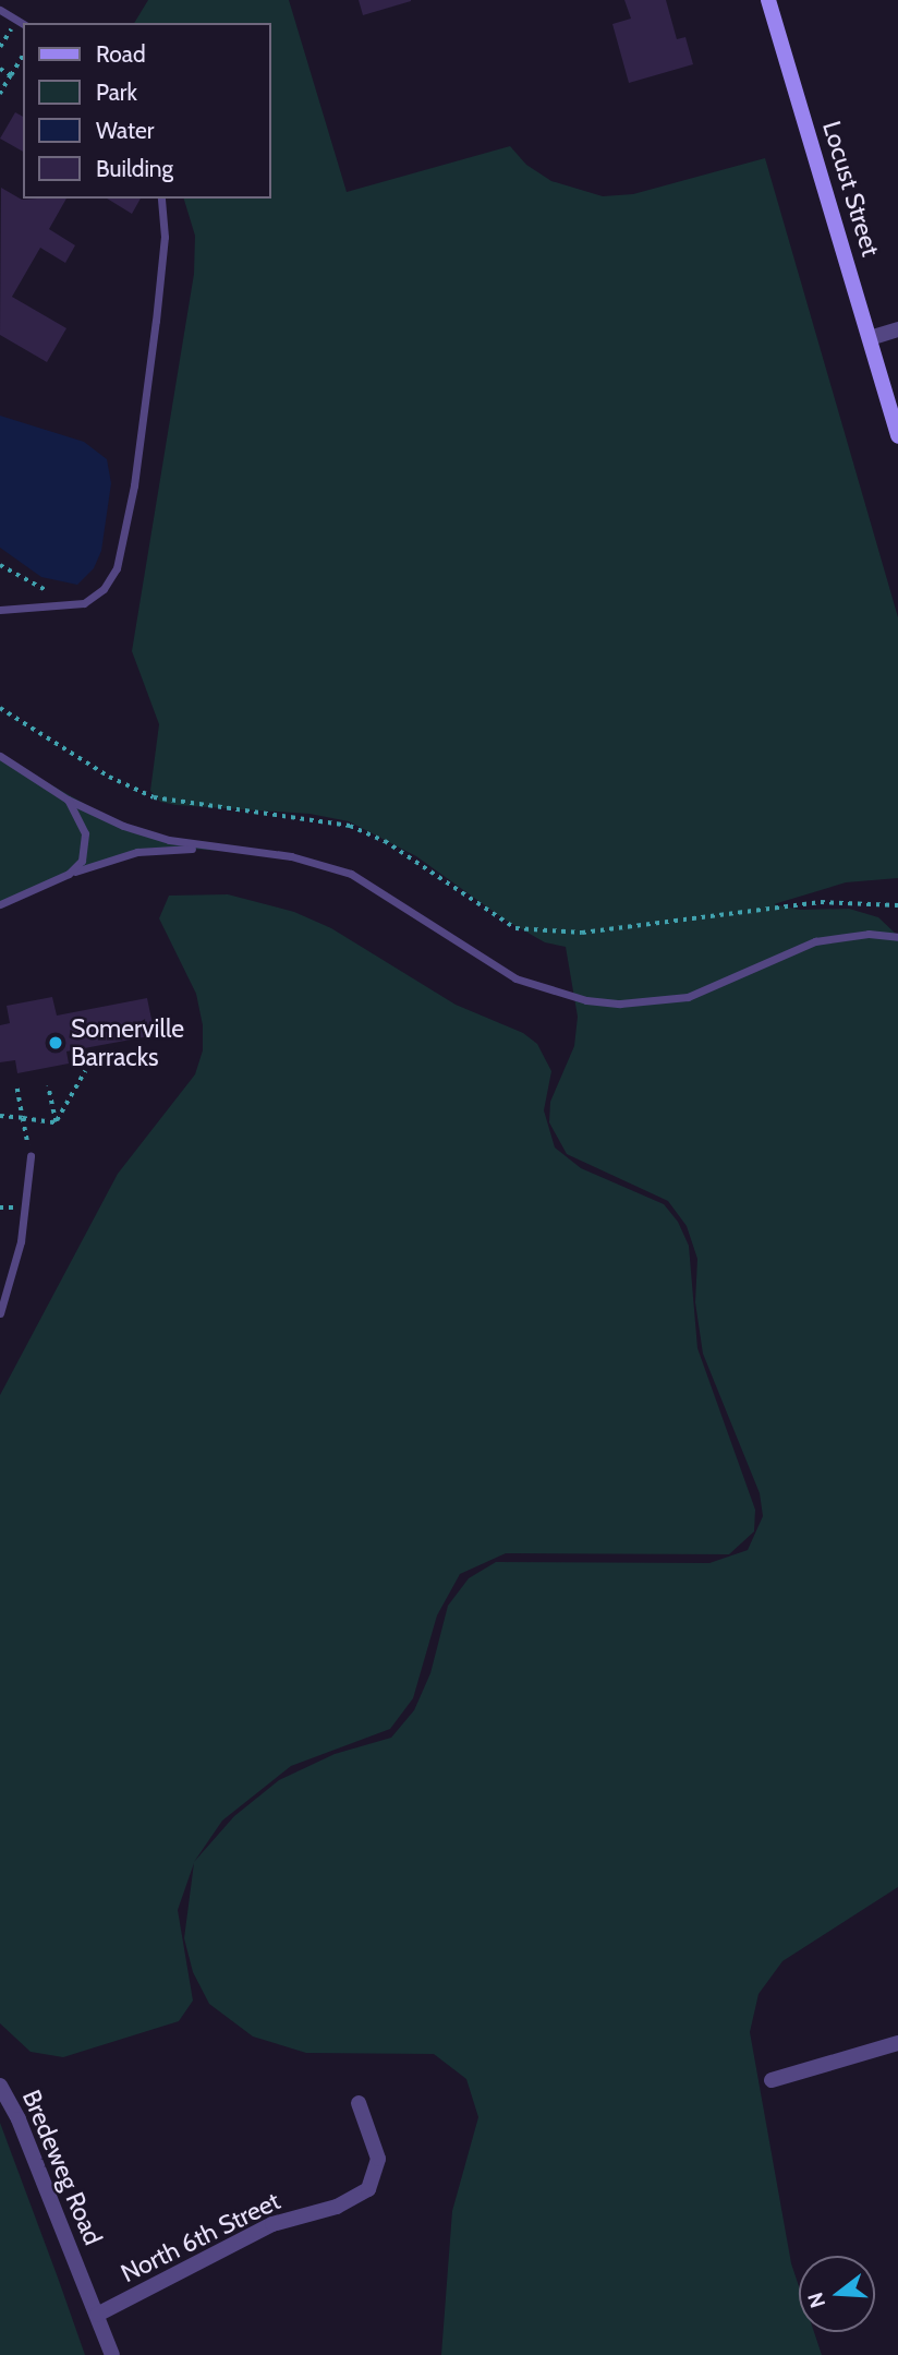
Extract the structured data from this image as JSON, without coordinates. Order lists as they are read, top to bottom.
{
  "streets": {
    "street": ["Locust Street", "Bredeweg Road", "North 6th Street"]
  },
  "crossings": [
    ["Bredeweg Road", "North 6th Street"]
  ],
  "places": ["Somerville Barracks"],
  "legend": [
    "Road",
    "Park",
    "Water",
    "Building"
  ],
  "north": "left"
}
